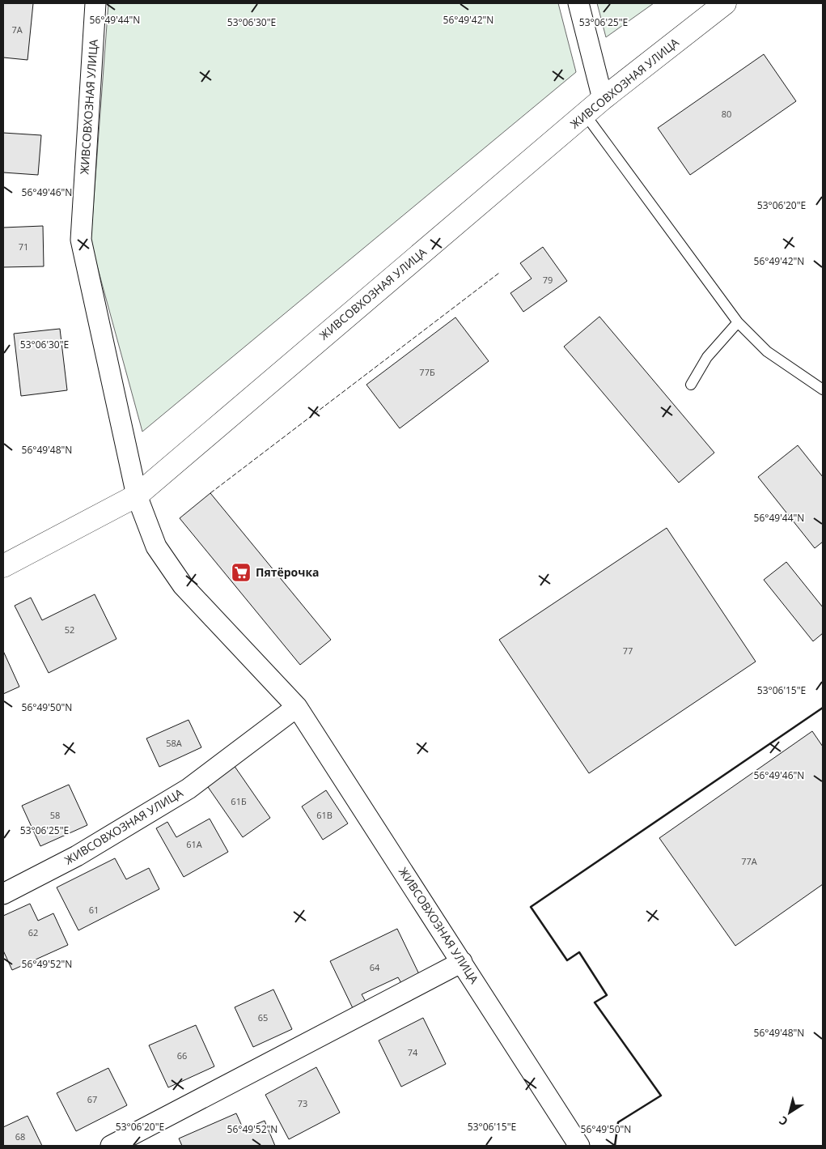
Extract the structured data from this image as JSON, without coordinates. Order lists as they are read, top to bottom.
{
  "streets": {
    "street": ["ЖИВСОВХОЗНАЯ УЛИЦА"]
  },
  "places": {
    "supermarket": ["Пятёрочка"]
  },
  "house_numbers": [
    "7А",
    "80",
    "71",
    "79",
    "77Б",
    "52",
    "77",
    "58А",
    "61Б",
    "58",
    "61В",
    "61А",
    "77А",
    "61",
    "62",
    "64",
    "65",
    "74",
    "66",
    "67",
    "73",
    "68"
  ],
  "north": "bottom left",
  "coordinates": [
    "56°49'44\"N",
    "56°49'42\"N",
    "53°06'30\"E",
    "53°06'25\"E",
    "56°49'46\"N",
    "53°06'20\"E",
    "56°49'48\"N",
    "53°06'15\"E",
    "56°49'50\"N",
    "56°49'52\"N"
  ]
}
